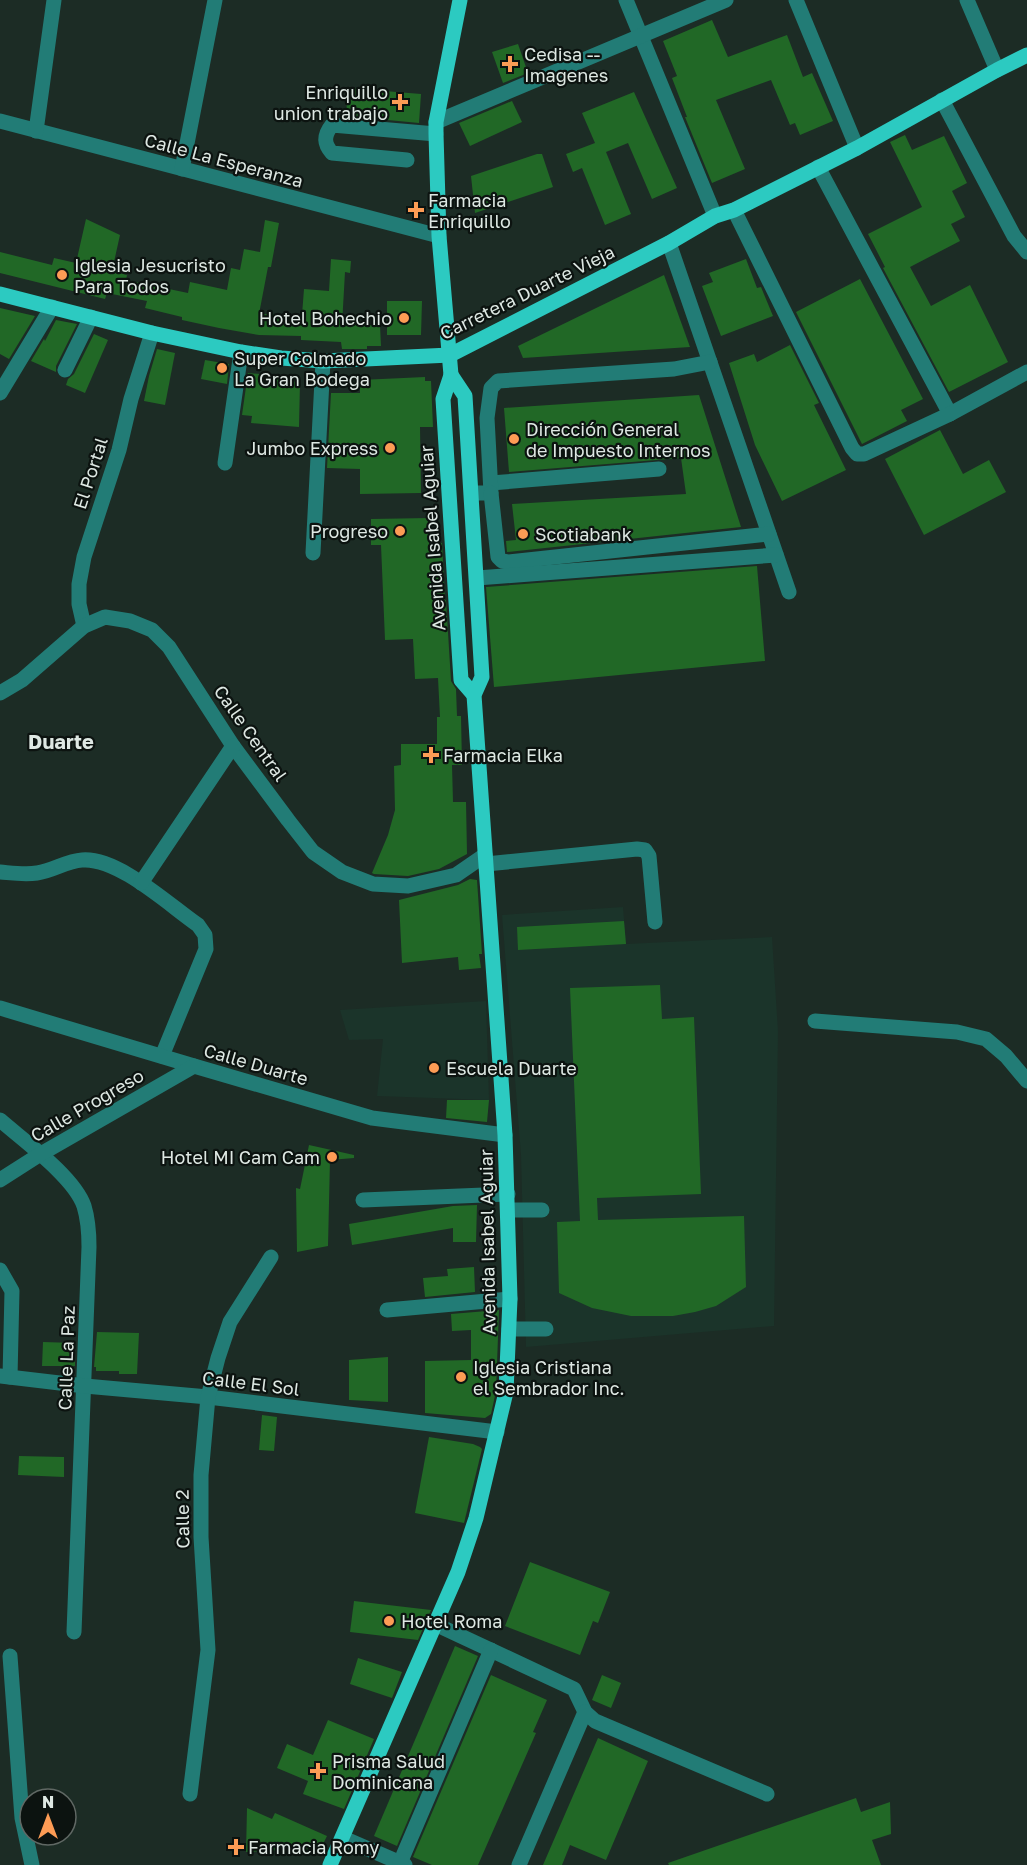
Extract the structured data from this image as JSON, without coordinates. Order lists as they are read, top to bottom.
{
  "streets": {
    "main road": ["Carretera Duarte Vieja", "Avenida Isabel Aguiar"],
    "street": [
      "Calle La Esperanza",
      "El Portal",
      "Calle Central",
      "Calle Duarte",
      "Calle Progreso",
      "Calle La Paz",
      "Calle El Sol",
      "Calle 2"
    ]
  },
  "crossings": [
    ["Calle La Esperanza", "Avenida Isabel Aguiar"],
    ["Carretera Duarte Vieja", "El Portal"],
    ["Carretera Duarte Vieja", "Avenida Isabel Aguiar"],
    ["El Portal", "Calle Central"],
    ["Avenida Isabel Aguiar", "Calle Central"],
    ["Avenida Isabel Aguiar", "Calle Duarte"],
    ["Avenida Isabel Aguiar", "Calle El Sol"],
    ["Calle Duarte", "Calle Progreso"],
    ["Calle Progreso", "Calle La Paz"],
    ["Calle La Paz", "Calle El Sol"],
    ["Calle El Sol", "Calle 2"]
  ],
  "districts": ["Duarte"],
  "places": {
    "health": [
      "Cedisa -- Imagenes",
      "Enriquillo union trabajo",
      "Farmacia Enriquillo",
      "Farmacia Elka",
      "Prisma Salud Dominicana",
      "Farmacia Romy"
    ],
    "other": [
      "Iglesia Jesucristo Para Todos",
      "Hotel Bohechio",
      "Super Colmado La Gran Bodega",
      "Dirección General de Impuesto Internos",
      "Jumbo Express",
      "Progreso",
      "Scotiabank",
      "Escuela Duarte",
      "Hotel MI Cam Cam",
      "Iglesia Cristiana el Sembrador Inc.",
      "Hotel Roma"
    ]
  },
  "north": "top"
}
